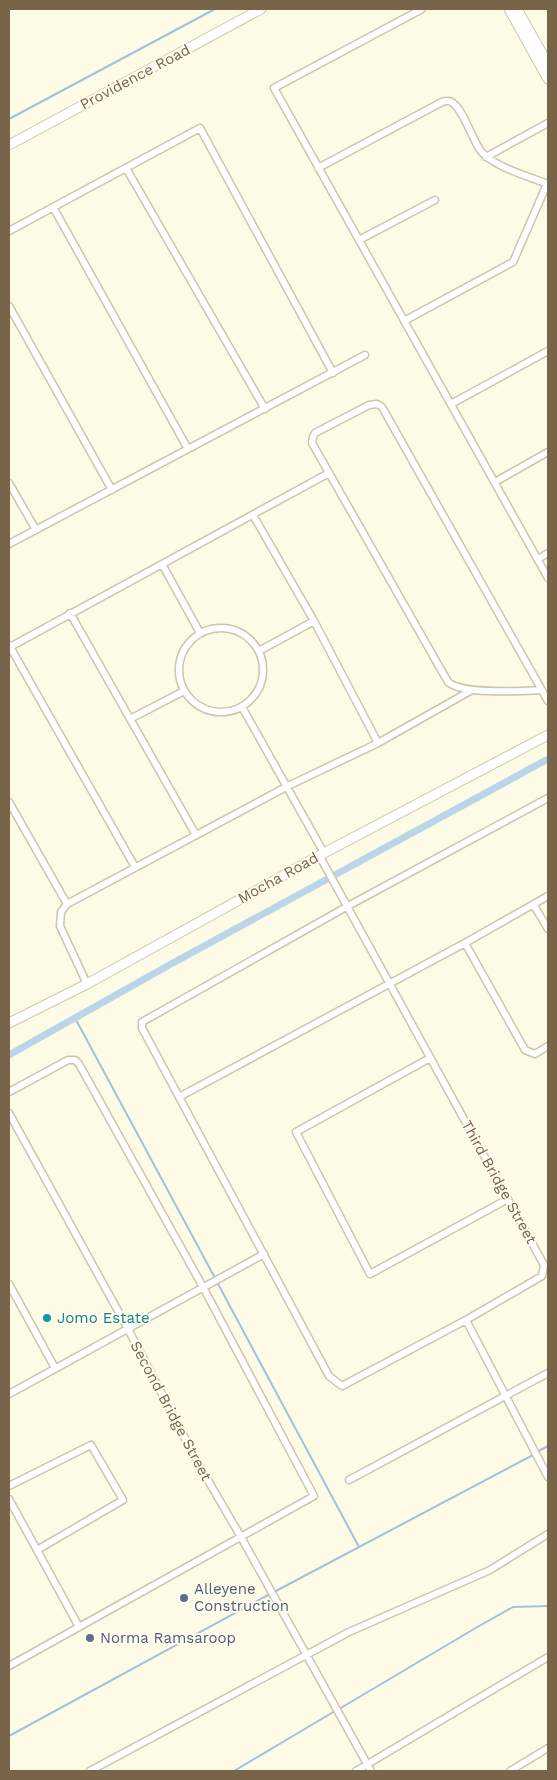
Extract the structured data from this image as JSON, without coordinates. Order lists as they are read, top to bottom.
{
  "streets": {
    "street": [
      "Providence Road",
      "Mocha Road",
      "Third Bridge Street",
      "Second Bridge Street"
    ]
  },
  "crossings": [
    ["Mocha Road", "Third Bridge Street"]
  ],
  "places": ["Jomo Estate", "Alleyene Construction", "Norma Ramsaroop"]
}
